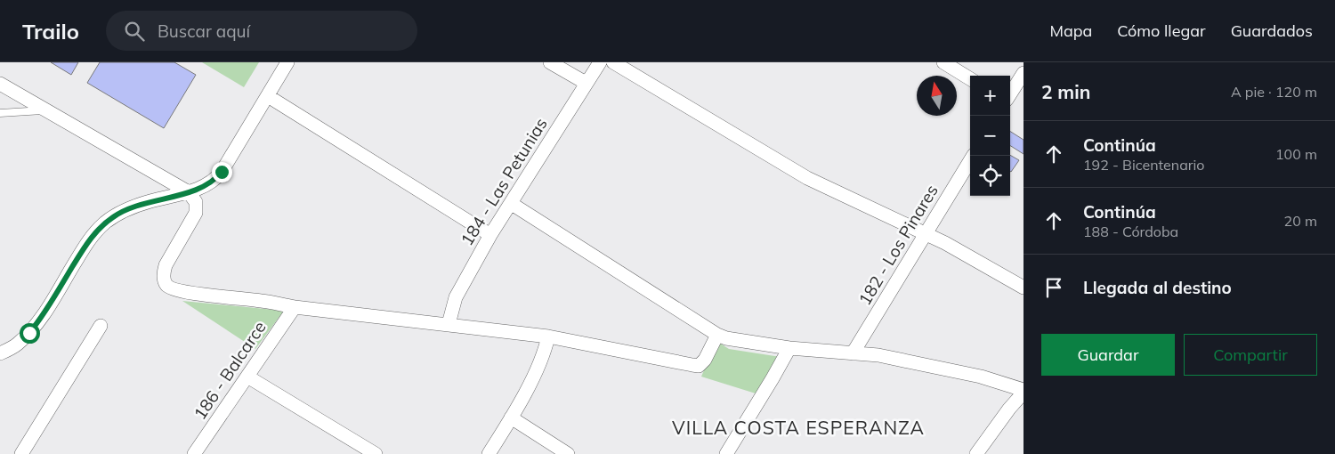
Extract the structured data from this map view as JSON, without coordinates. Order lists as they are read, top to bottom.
{
  "streets": {
    "street": ["184 - Las Petunias", "182 - Los Pinares", "186 - Balcarce"]
  },
  "districts": ["VILLA COSTA ESPERANZA"],
  "north": "top",
  "page": {
    "header": "Trailo",
    "search": "Buscar aquí",
    "nav": ["Mapa", "Cómo llegar", "Guardados"],
    "heading": ["2 min", "A pie · 120 m"],
    "map_buttons": ["+", "−"],
    "list": [
      ["Continúa", "192 - Bicentenario", "100 m"],
      ["Continúa", "188 - Córdoba", "20 m"],
      "Llegada al destino"
    ],
    "buttons": ["Guardar", "Compartir"]
  }
}
